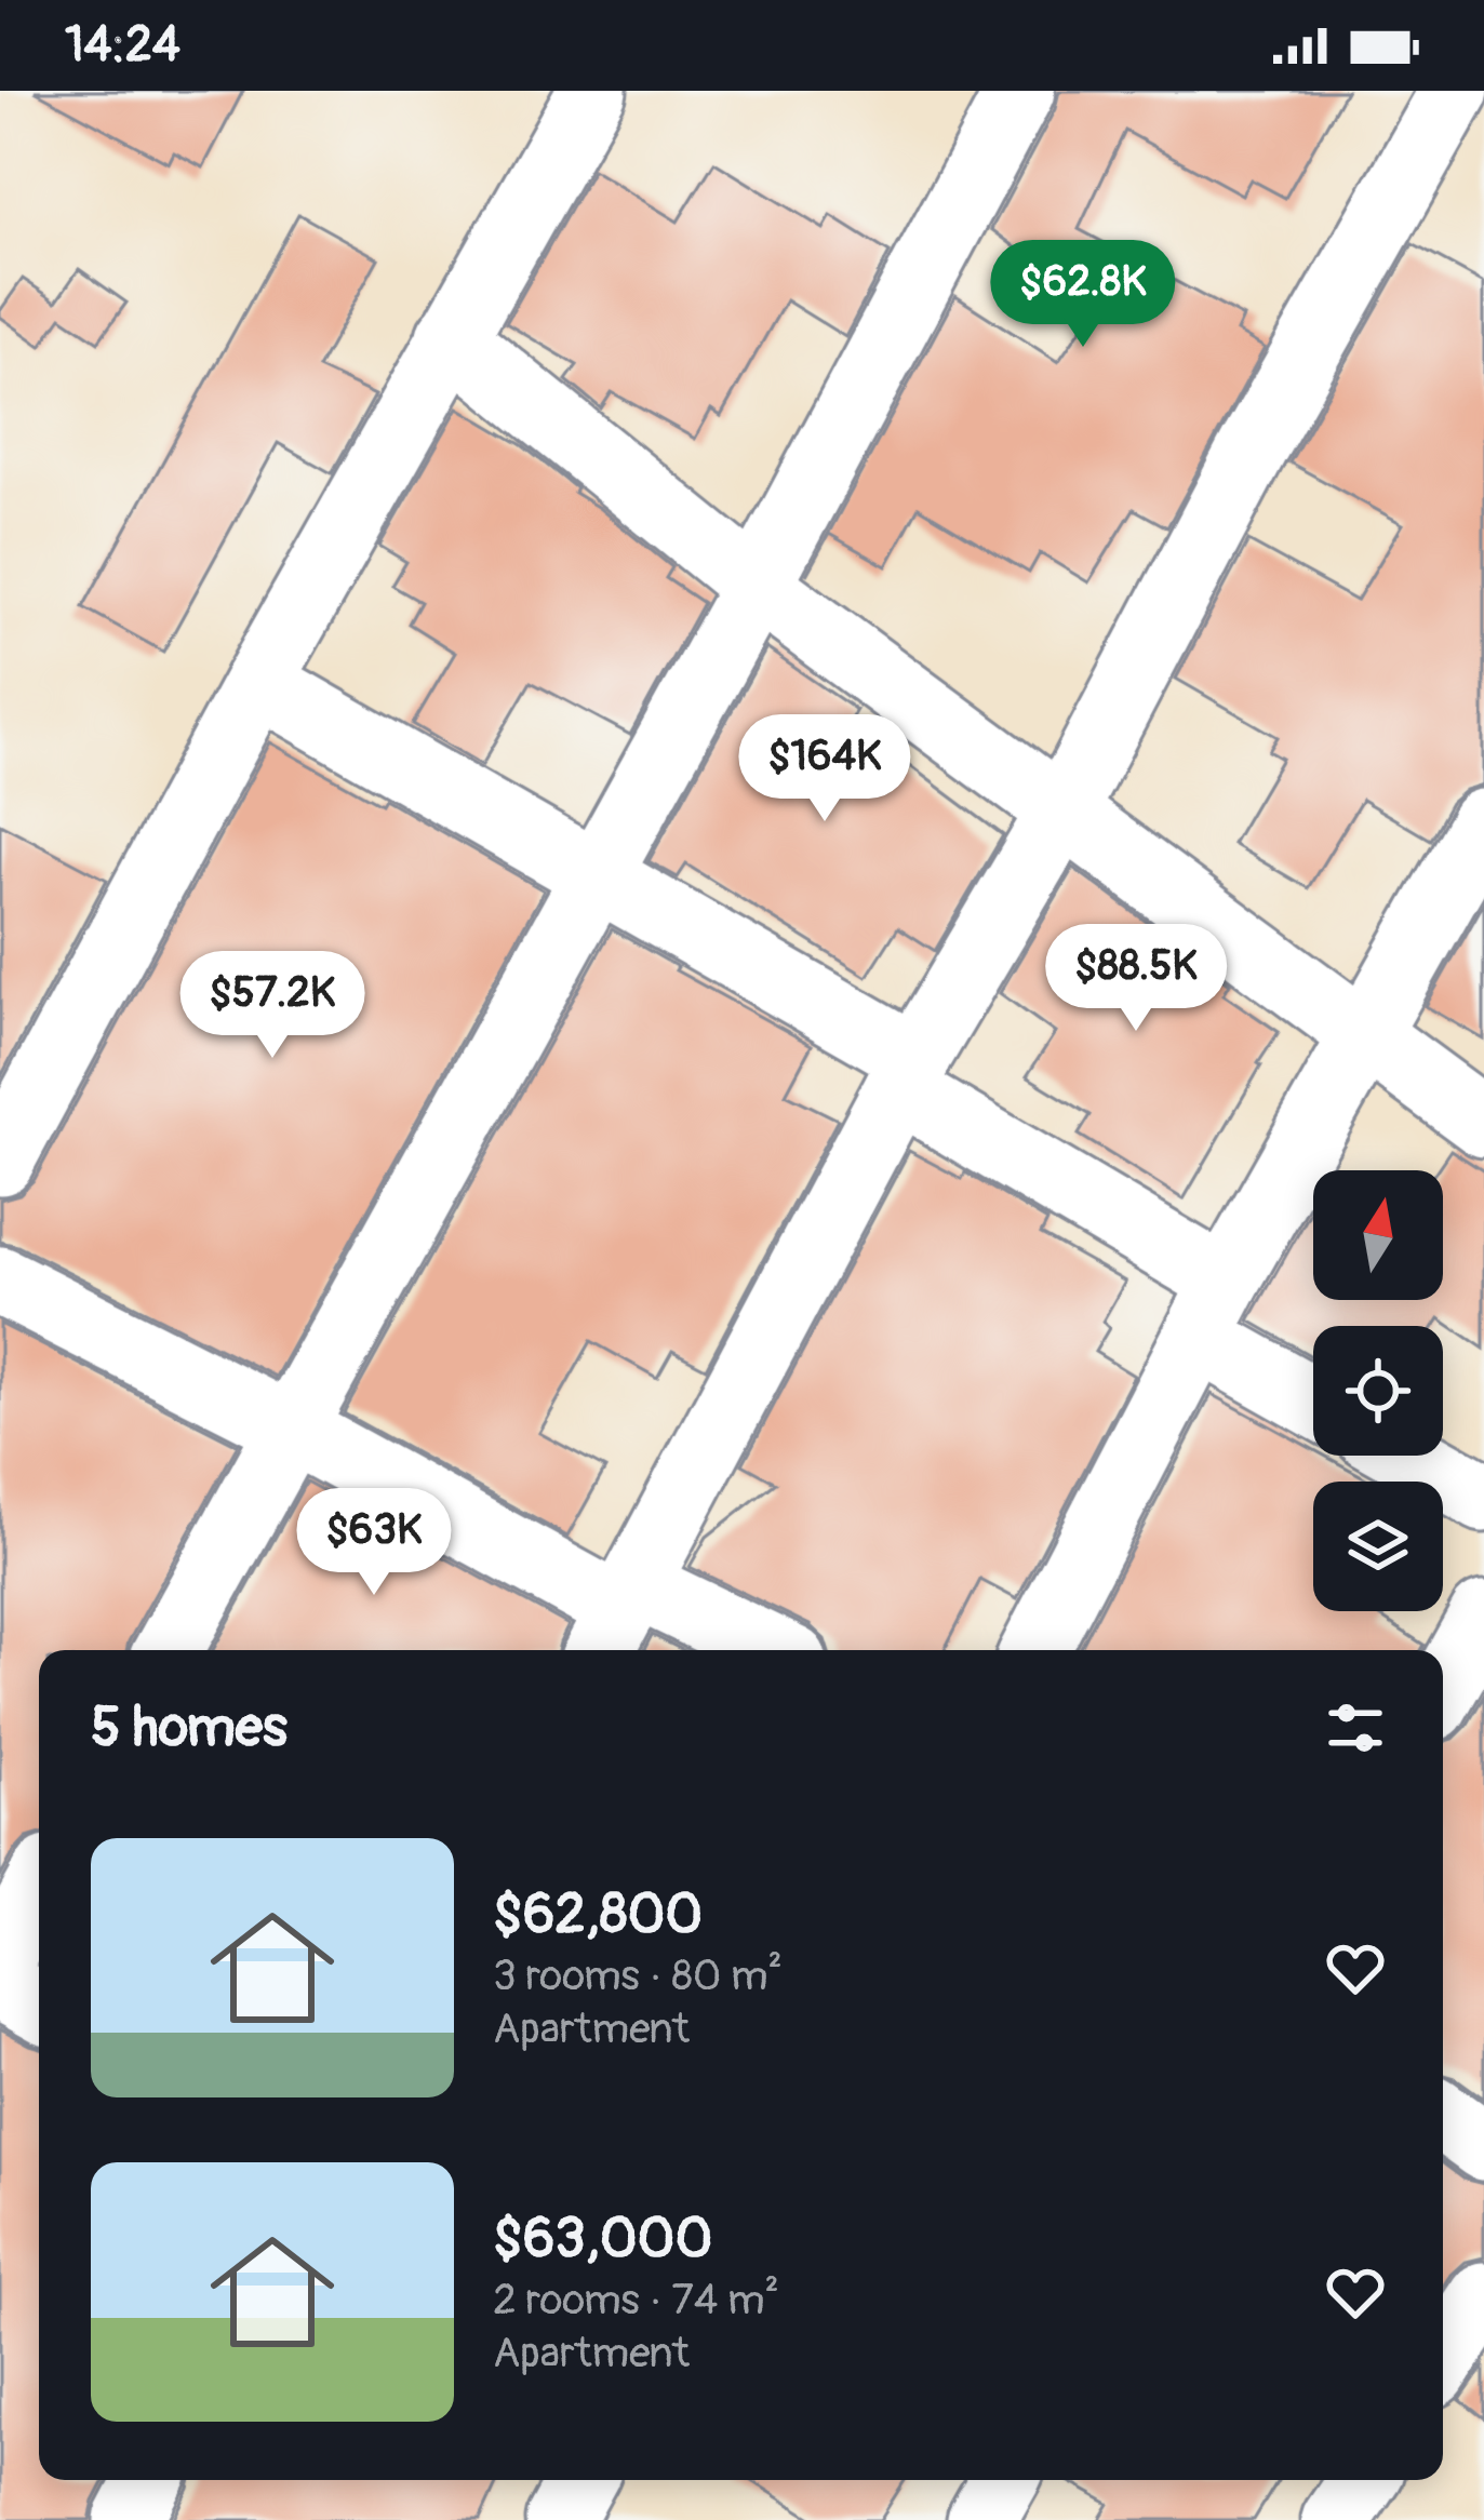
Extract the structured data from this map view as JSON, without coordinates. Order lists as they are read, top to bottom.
{
  "north": "top",
  "page": {
    "status": "14:24",
    "price": [
      "$62.8K",
      "$164K",
      "$88.5K",
      "$57.2K",
      "$63K"
    ],
    "heading": "5 homes",
    "list": [
      {
        "name": "$62,800",
        "note": "3 rooms · 80 m² · Apartment"
      },
      {
        "name": "$63,000",
        "note": "2 rooms · 74 m² · Apartment"
      }
    ]
  }
}
